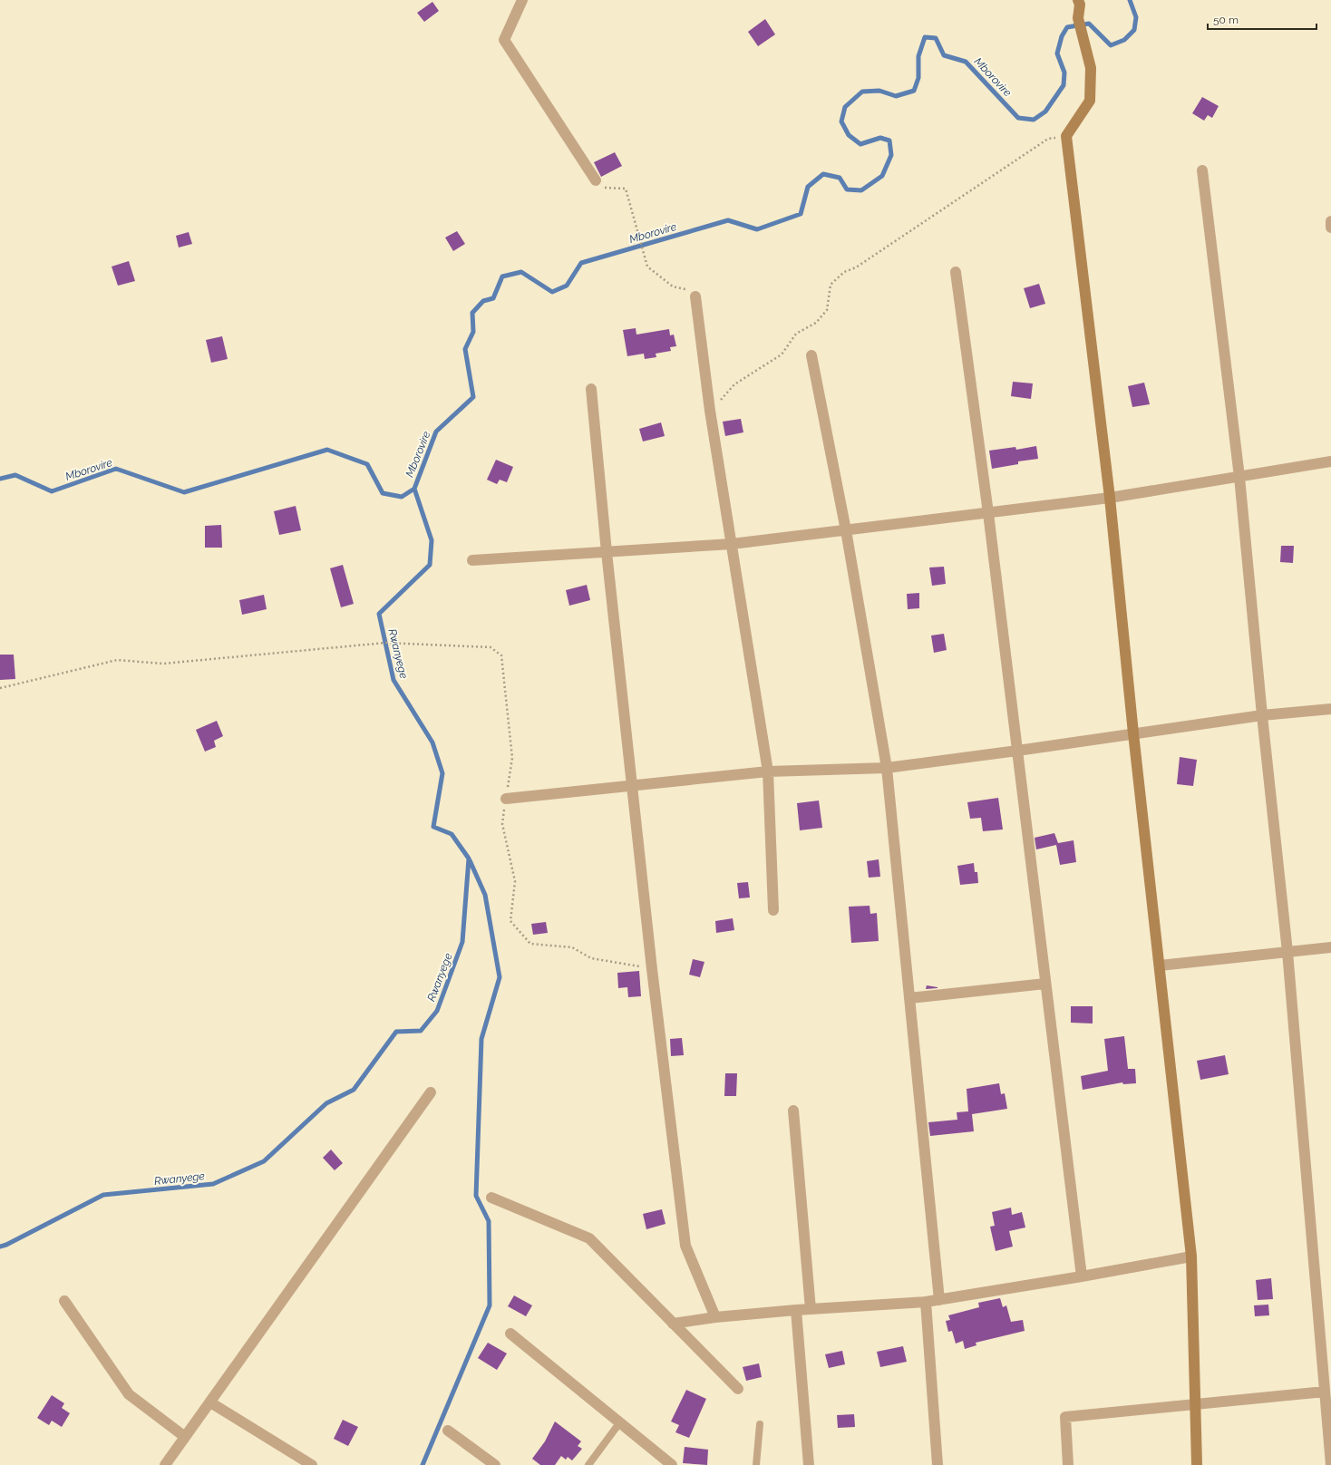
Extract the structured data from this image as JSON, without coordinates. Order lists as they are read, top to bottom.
{
  "water": ["Mborovire", "Rwanyege"],
  "scale_bar": "50 m"
}
